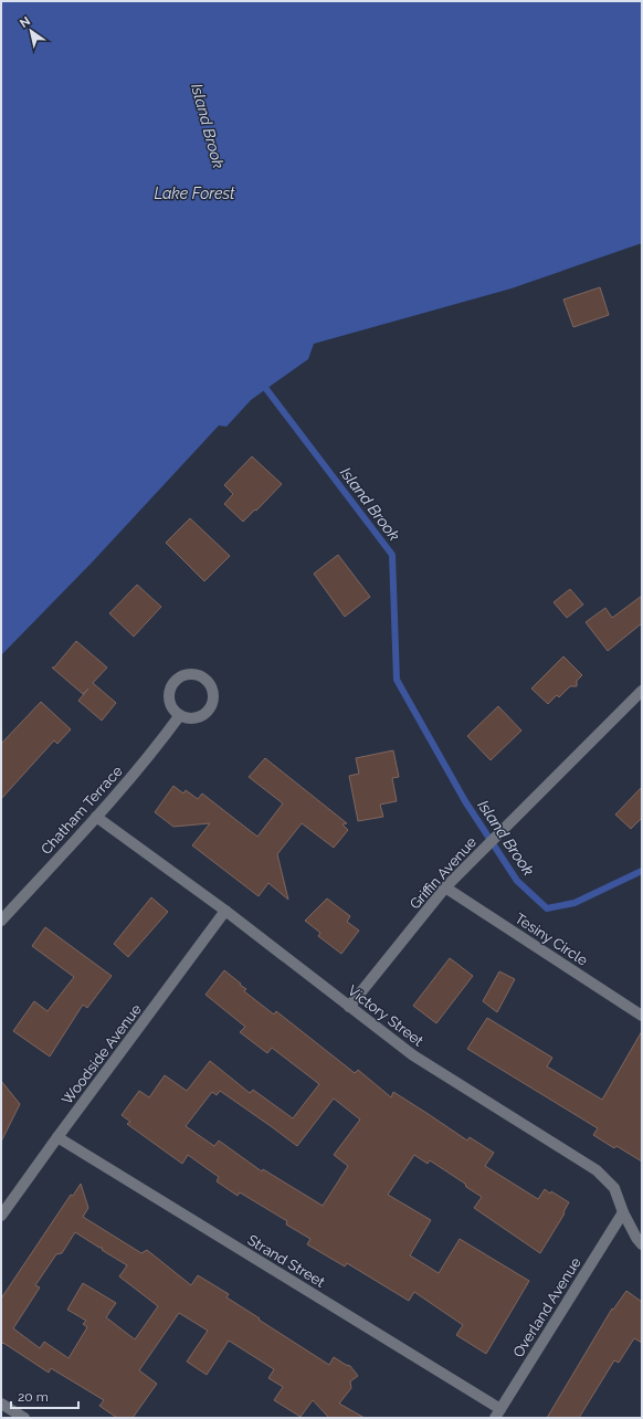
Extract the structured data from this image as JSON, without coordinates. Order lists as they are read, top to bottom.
{
  "streets": {
    "street": [
      "Chatham Terrace",
      "Griffin Avenue",
      "Tesiny Circle",
      "Victory Street",
      "Woodside Avenue",
      "Strand Street",
      "Overland Avenue"
    ]
  },
  "crossings": [
    ["Chatham Terrace", "Victory Street"],
    ["Griffin Avenue", "Tesiny Circle"],
    ["Griffin Avenue", "Victory Street"],
    ["Victory Street", "Woodside Avenue"],
    ["Victory Street", "Overland Avenue"],
    ["Woodside Avenue", "Strand Street"],
    ["Strand Street", "Overland Avenue"]
  ],
  "water": ["Island Brook", "Lake Forest"],
  "scale_bar": "20 m",
  "north": "top left"
}
